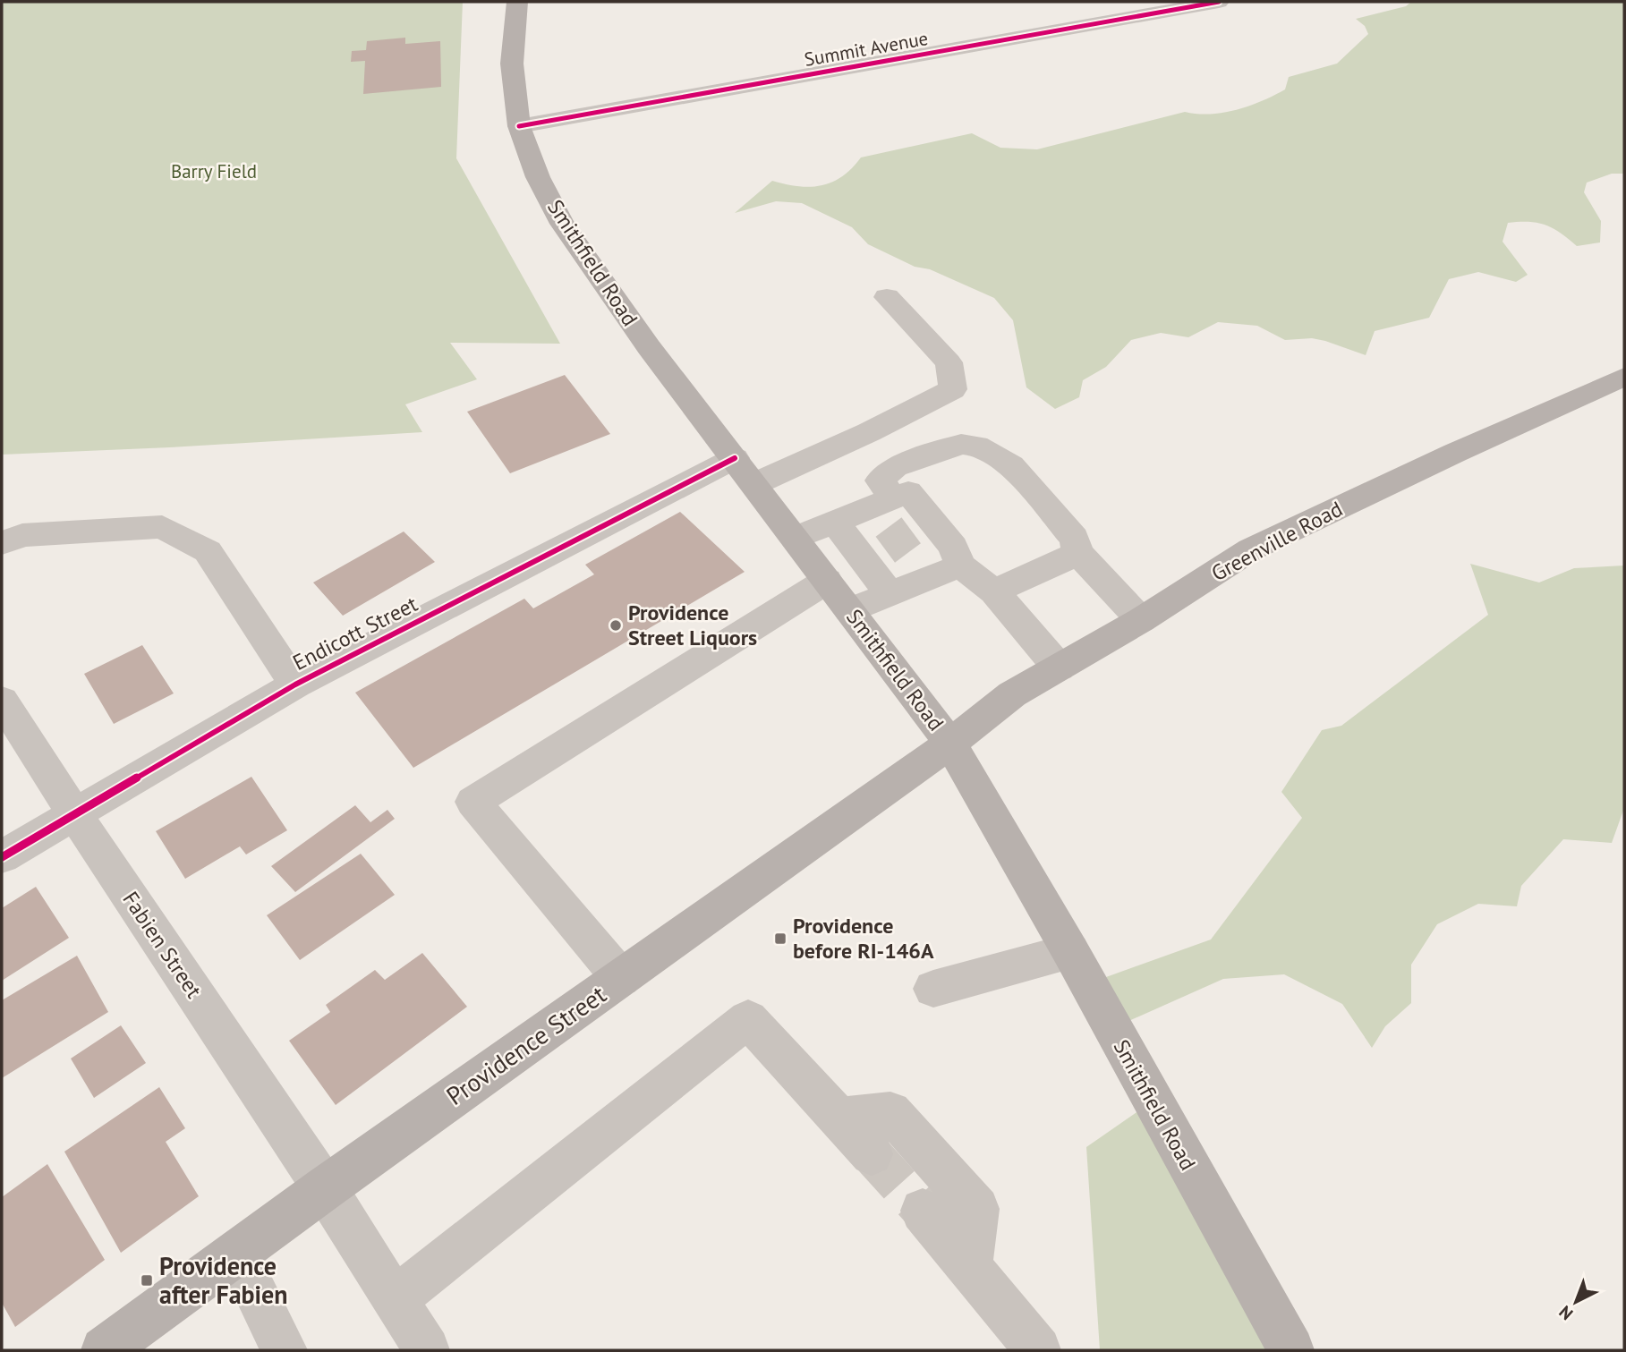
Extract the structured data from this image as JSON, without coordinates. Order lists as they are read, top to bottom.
{
  "streets": {
    "main road": ["Smithfield Road", "Greenville Road", "Providence Street"],
    "street": ["Summit Avenue", "Endicott Street", "Fabien Street"]
  },
  "crossings": [
    ["Summit Avenue", "Smithfield Road"],
    ["Smithfield Road", "Greenville Road"],
    ["Smithfield Road", "Endicott Street"],
    ["Smithfield Road", "Providence Street"],
    ["Greenville Road", "Providence Street"],
    ["Endicott Street", "Fabien Street"],
    ["Fabien Street", "Providence Street"]
  ],
  "parks": ["Barry Field"],
  "places": {
    "other": ["Providence Street Liquors"],
    "transit": ["Providence before RI-146A", "Providence after Fabien"]
  },
  "north": "bottom left"
}
